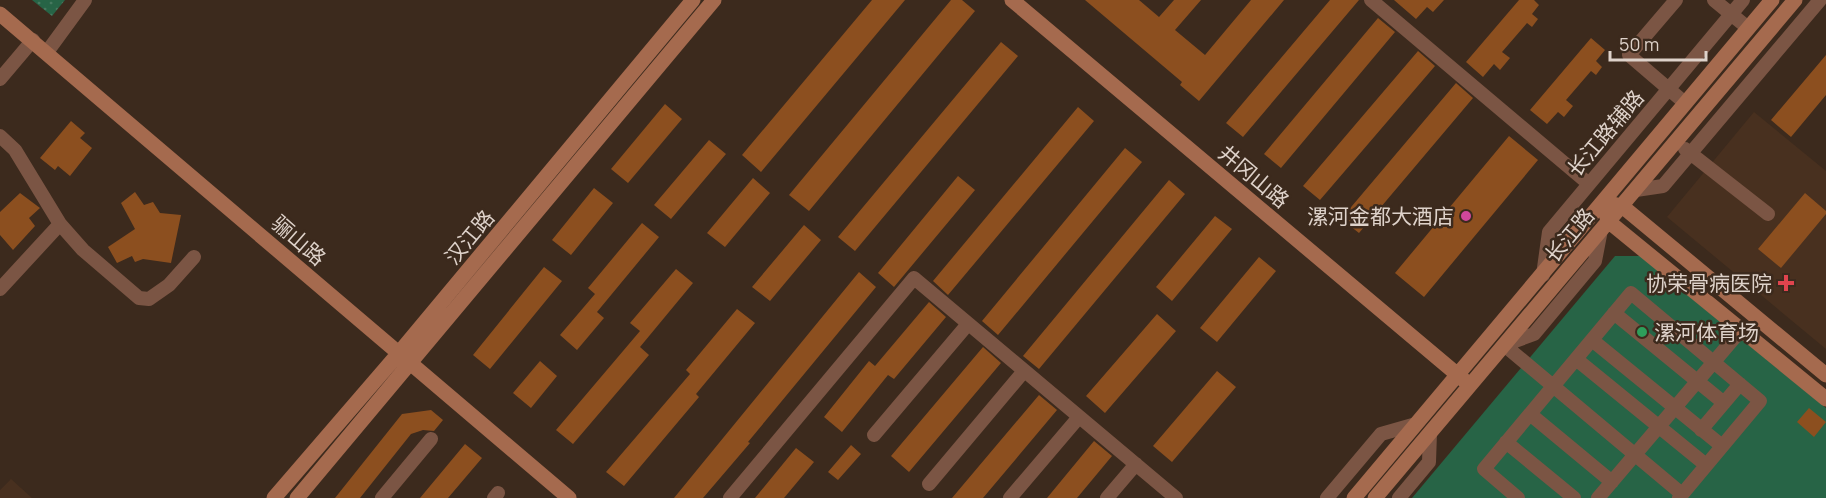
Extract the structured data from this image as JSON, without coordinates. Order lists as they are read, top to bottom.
{
  "streets": {
    "street": [
      "长江路辅路",
      "井冈山路",
      "长江路",
      "汉江路",
      "骊山路"
    ]
  },
  "crossings": [
    ["长江路辅路", "长江路"],
    ["井冈山路", "长江路"],
    ["汉江路", "骊山路"]
  ],
  "places": {
    "other": ["漯河金都大酒店", "漯河体育场"],
    "health": ["协荣骨病医院"]
  },
  "scale_bar": "50 m"
}
